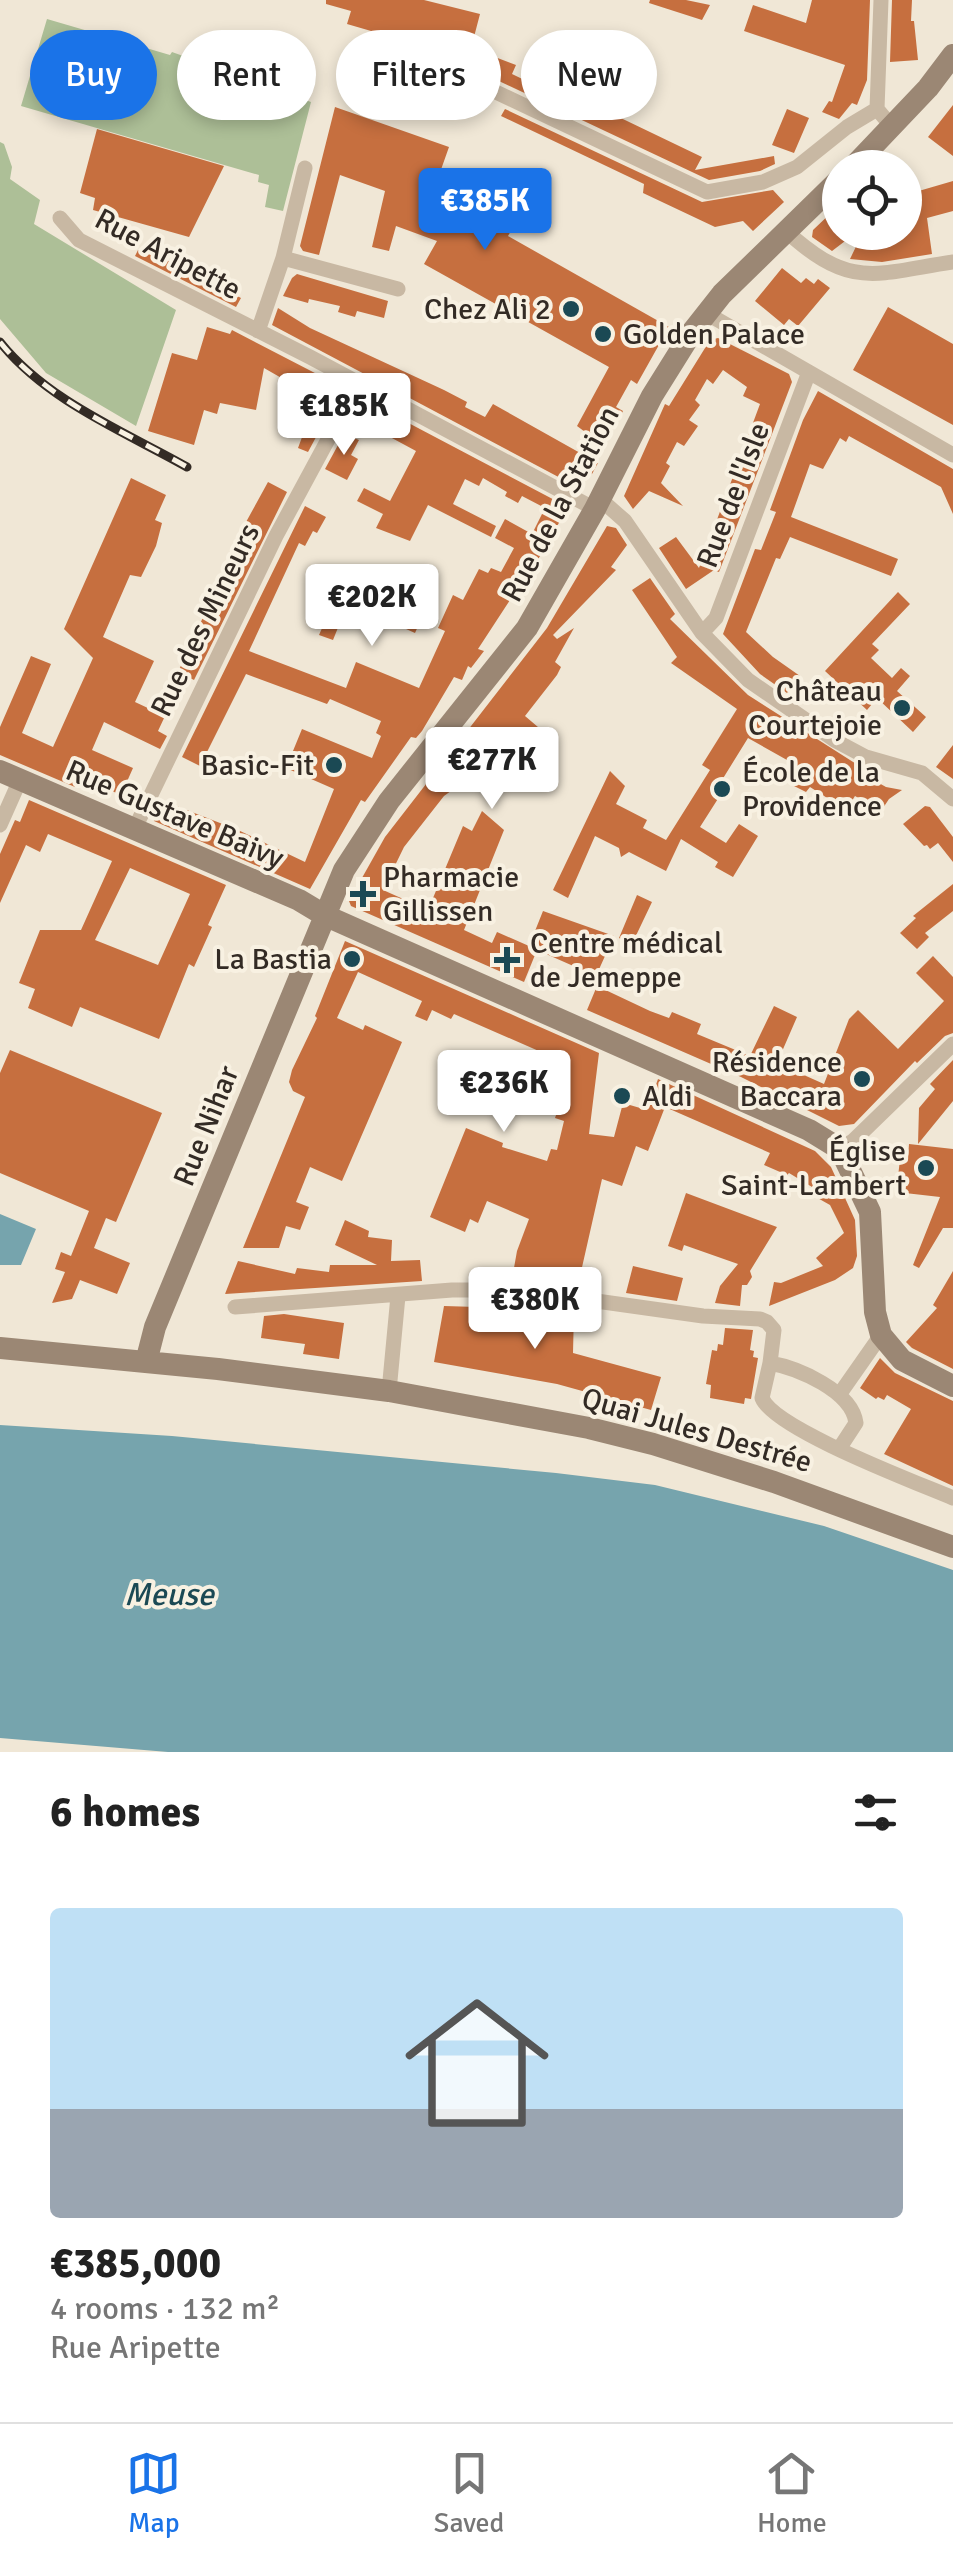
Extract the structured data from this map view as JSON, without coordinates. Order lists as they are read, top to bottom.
{
  "streets": {
    "street": [
      "Rue Aripette",
      "Rue de l'Isle",
      "Rue de la Station",
      "Rue des Mineurs",
      "Rue Gustave Baivy",
      "Rue Nihar",
      "Quai Jules Destrée"
    ]
  },
  "crossings": [
    ["Rue Aripette", "Rue de l'Isle"],
    ["Rue Aripette", "Rue de la Station"],
    ["Rue Aripette", "Rue des Mineurs"],
    ["Rue de la Station", "Rue Gustave Baivy"],
    ["Rue de la Station", "Rue Nihar"],
    ["Rue des Mineurs", "Rue Gustave Baivy"],
    ["Rue Gustave Baivy", "Rue Nihar"],
    ["Rue Nihar", "Quai Jules Destrée"]
  ],
  "water": ["Meuse"],
  "places": {
    "other": [
      "Chez Ali 2",
      "Golden Palace",
      "Château Courtejoie",
      "Basic-Fit",
      "École de la Providence",
      "La Bastia",
      "Résidence Baccara",
      "Aldi",
      "Église Saint-Lambert"
    ],
    "health": ["Pharmacie Gillissen", "Centre médical de Jemeppe"]
  },
  "page": {
    "chip": [
      "Buy",
      "Rent",
      "Filters",
      "New"
    ],
    "price": [
      "€385K",
      "€185K",
      "€202K",
      "€277K",
      "€236K",
      "€380K"
    ],
    "heading": "6 homes",
    "list": [
      {
        "name": "€385,000",
        "note": "4 rooms · 132 m² · Rue Aripette"
      }
    ],
    "tabs": ["Map", "Saved", "Home"]
  }
}
